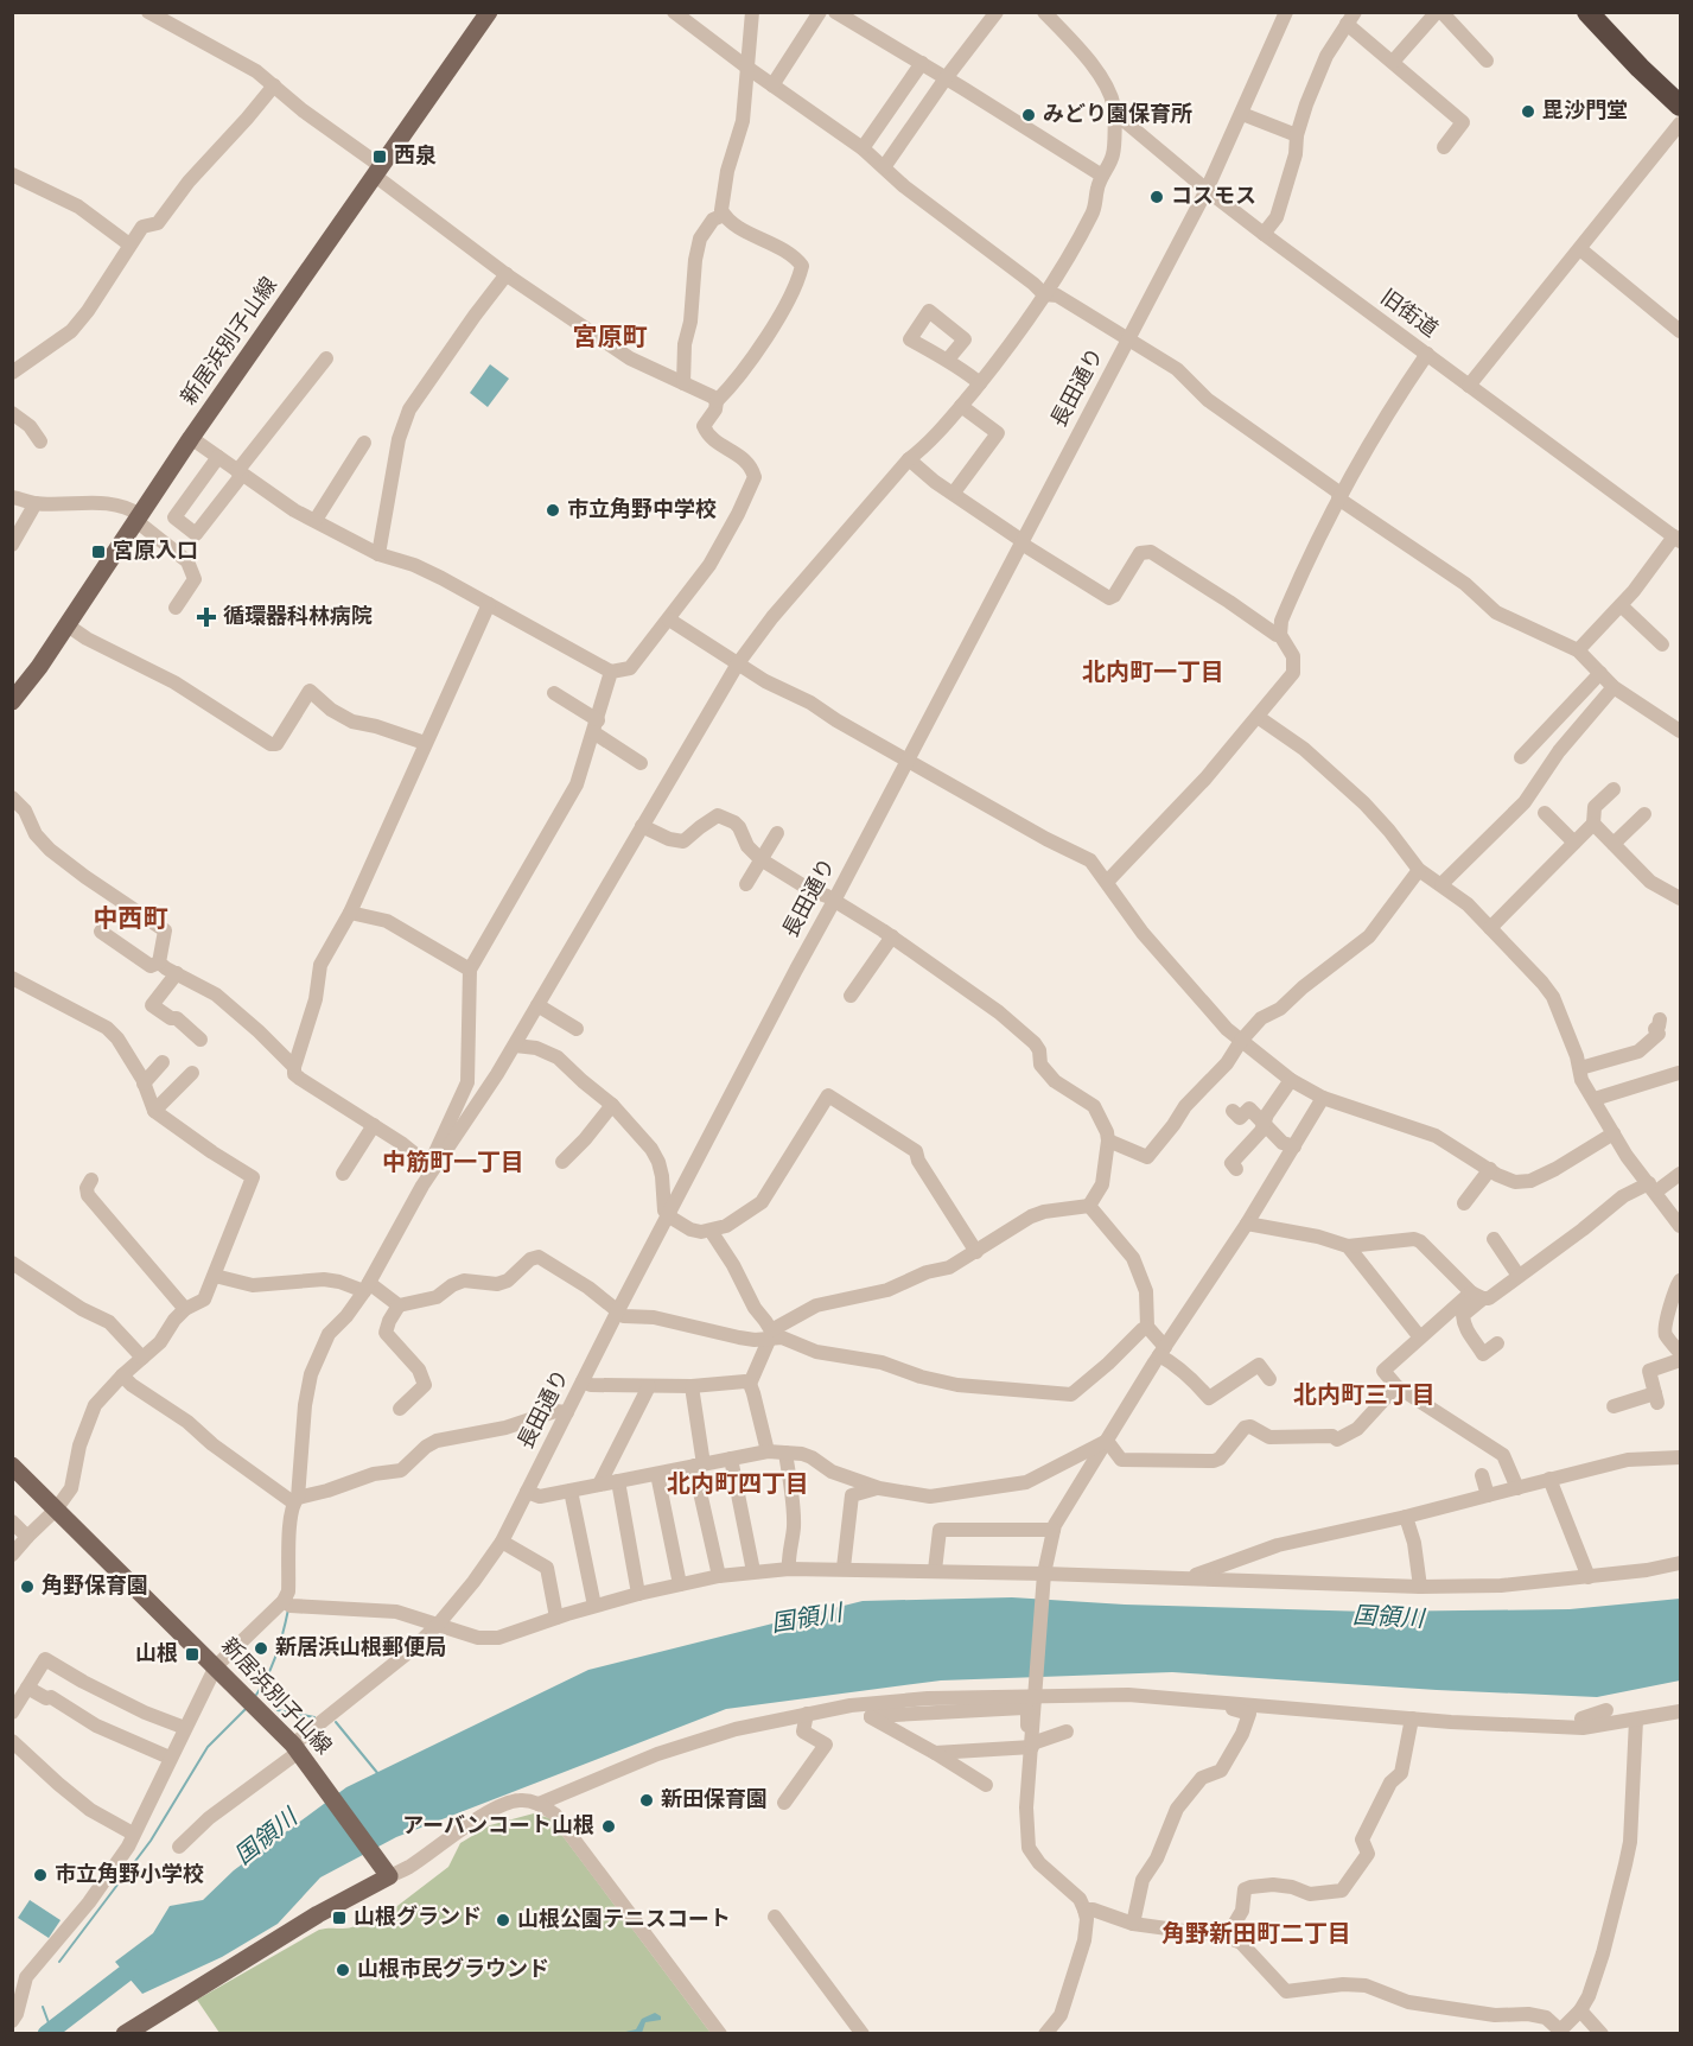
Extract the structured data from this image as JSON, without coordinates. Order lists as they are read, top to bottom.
{
  "streets": {
    "main road": ["新居浜別子山線"],
    "street": ["旧街道", "長田通り"]
  },
  "crossings": [
    ["旧街道", "長田通り"],
    ["新居浜別子山線", "長田通り"]
  ],
  "districts": [
    "宮原町",
    "北内町一丁目",
    "中西町",
    "中筋町一丁目",
    "北内町三丁目",
    "北内町四丁目",
    "角野新田町二丁目"
  ],
  "water": ["国領川"],
  "places": {
    "other": [
      "毘沙門堂",
      "みどり園保育所",
      "コスモス",
      "市立角野中学校",
      "角野保育園",
      "新居浜山根郵便局",
      "新田保育園",
      "アーバンコート山根",
      "市立角野小学校",
      "山根公園テニスコート",
      "山根市民グラウンド"
    ],
    "transit": [
      "西泉",
      "宮原入口",
      "山根",
      "山根グランド"
    ],
    "health": ["循環器科林病院"]
  }
}
